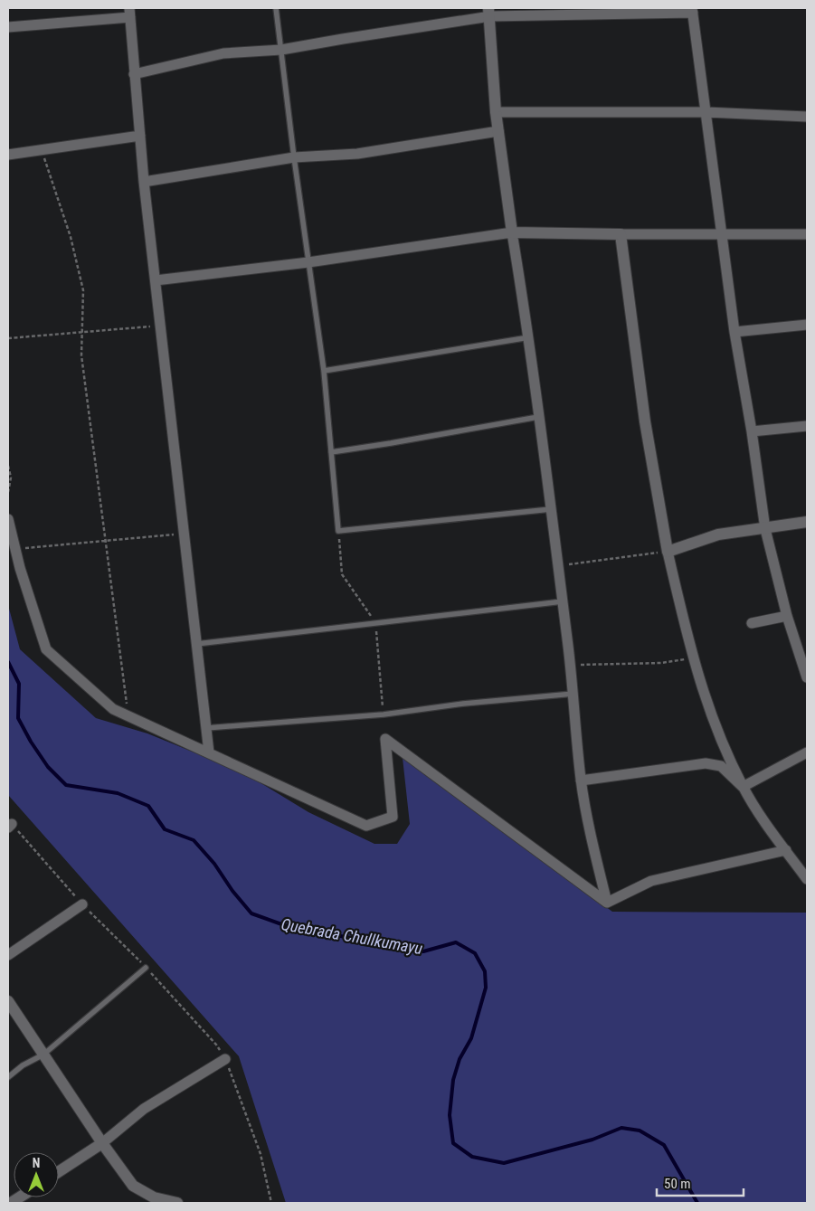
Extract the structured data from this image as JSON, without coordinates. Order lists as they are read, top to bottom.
{
  "water": ["Quebrada Chullkumayu"],
  "scale_bar": "50 m",
  "north": "top"
}
